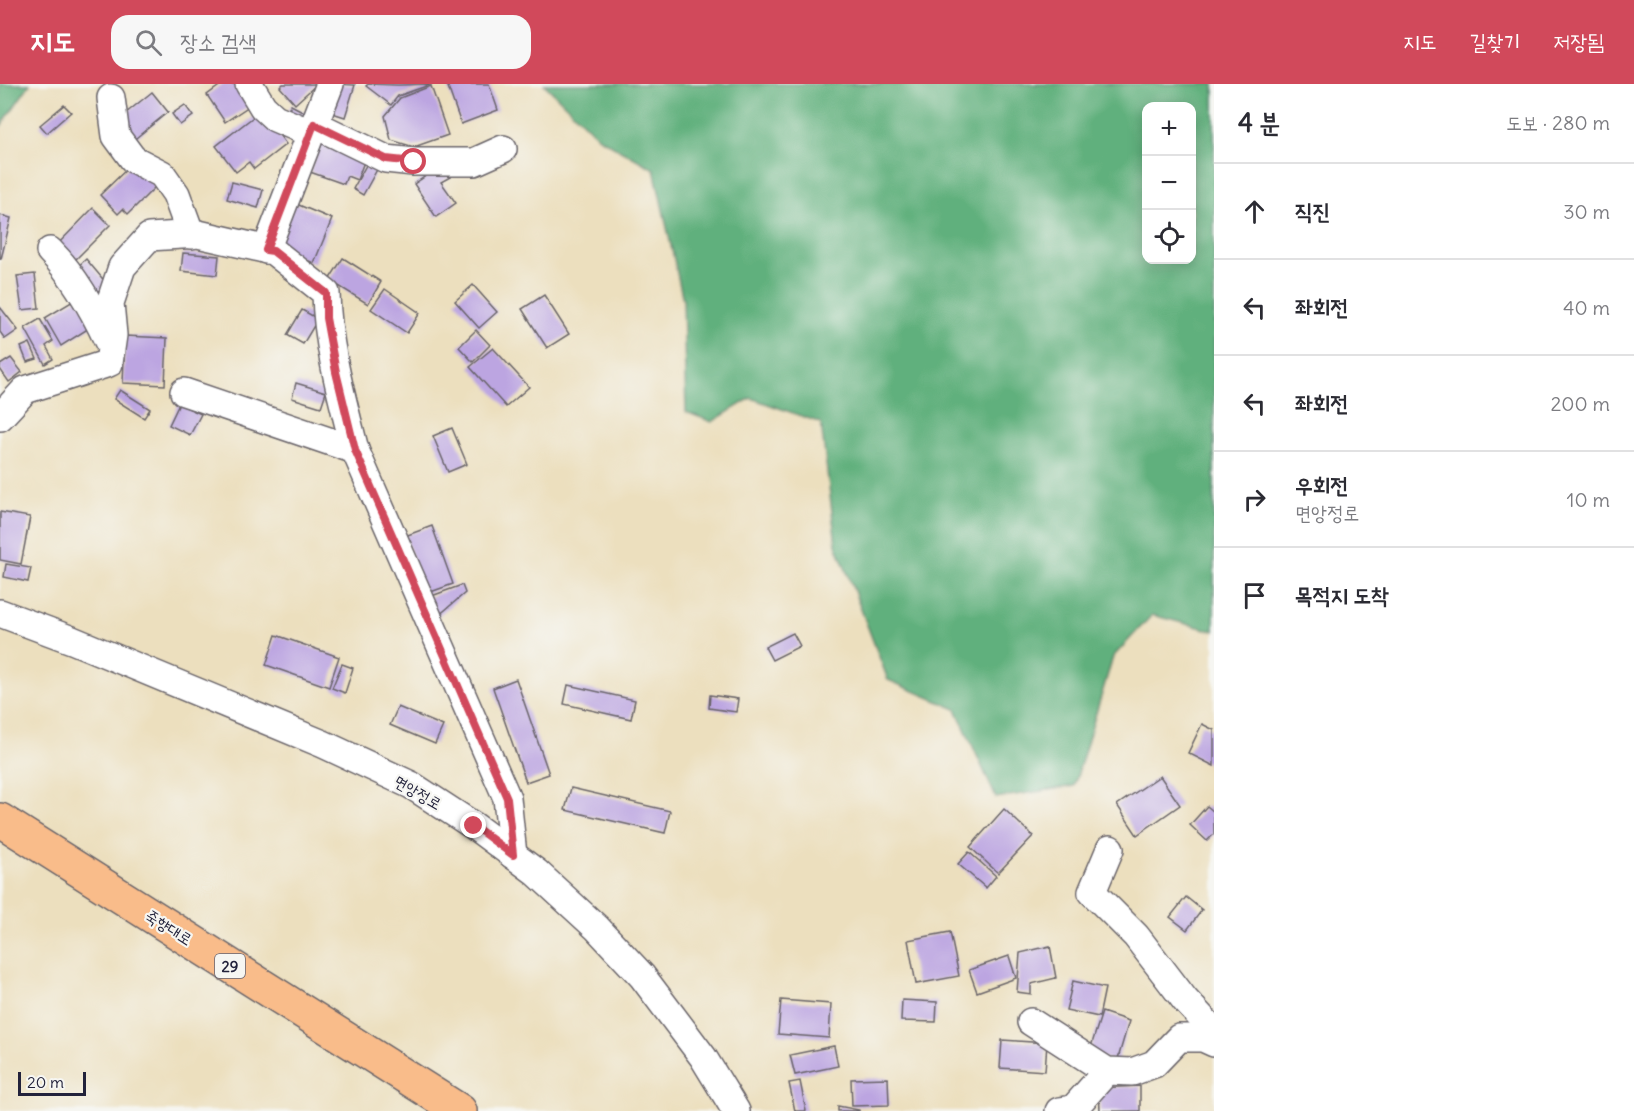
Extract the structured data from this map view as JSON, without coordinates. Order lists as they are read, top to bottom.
{
  "streets": {
    "main road": ["죽향대로", "29"],
    "street": ["면앙정로"]
  },
  "scale_bar": "20 m",
  "page": {
    "header": "지도",
    "search": "장소 검색",
    "nav": ["지도", "길찾기", "저장됨"],
    "heading": ["4 분", "도보 · 280 m"],
    "map_buttons": ["+", "−"],
    "list": [
      ["직진", "30 m"],
      ["좌회전", "40 m"],
      ["좌회전", "200 m"],
      ["우회전", "면앙정로", "10 m"],
      "목적지 도착"
    ],
    "scale": "20 m"
  }
}
